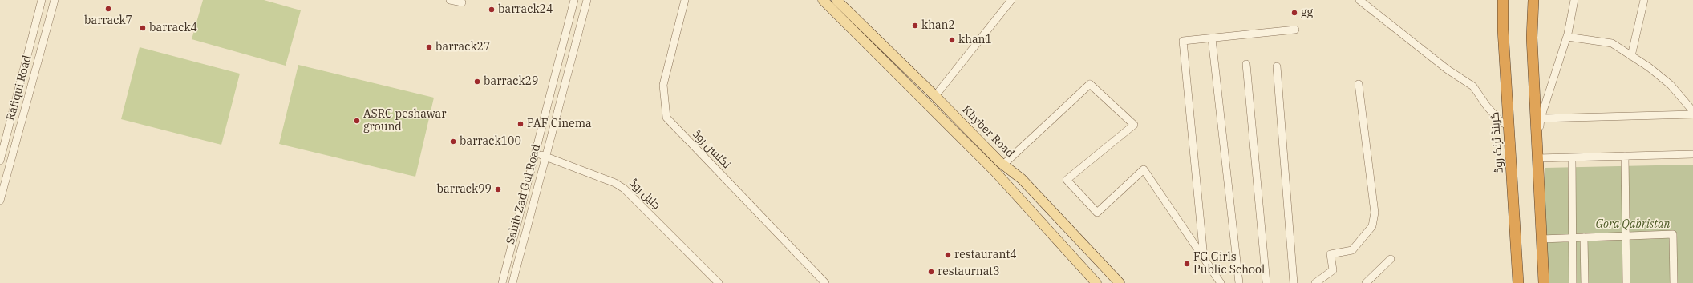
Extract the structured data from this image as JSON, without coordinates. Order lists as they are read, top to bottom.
{
  "streets": {
    "highway": ["گرینڈ ٹرنک روڈ"],
    "main road": ["Khyber Road"],
    "street": [
      "Rafiqui Road",
      "نکلسن روڈ",
      "Sahib Zad Gul Road",
      "جلیل روڈ"
    ]
  },
  "crossings": [
    ["Sahib Zad Gul Road", "جلیل روڈ"]
  ],
  "parks": ["Gora Qabristan"],
  "places": [
    "barrack7",
    "barrack24",
    "gg",
    "khan2",
    "barrack4",
    "khan1",
    "barrack27",
    "barrack29",
    "ASRC peshawar ground",
    "PAF Cinema",
    "barrack100",
    "barrack99",
    "restaurant4",
    "FG Girls Public School",
    "restaurnat3"
  ]
}
